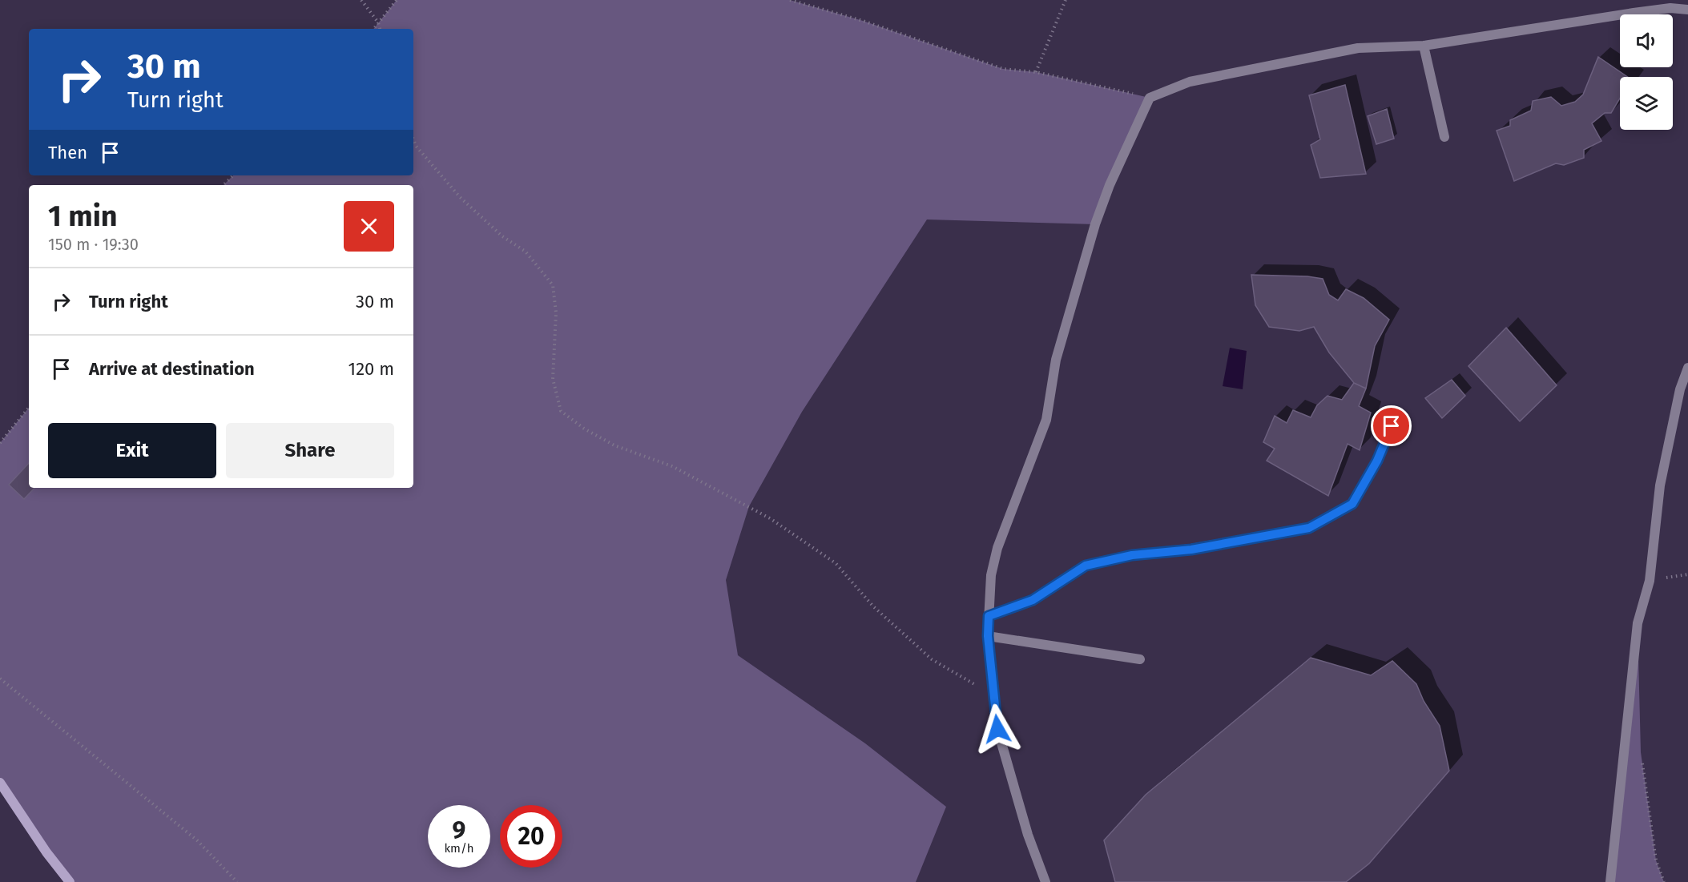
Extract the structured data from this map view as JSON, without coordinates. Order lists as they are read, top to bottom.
{
  "page": {
    "turn": ["30 m", "Turn right"],
    "then": "Then",
    "heading": ["1 min", "150 m · 19:30"],
    "list": [
      {
        "name": "Turn right",
        "value": "30 m"
      },
      {
        "name": "Arrive at destination",
        "value": "120 m"
      }
    ],
    "buttons": ["Exit", "Share"],
    "speed": "9 km/h",
    "limit": "20"
  }
}
